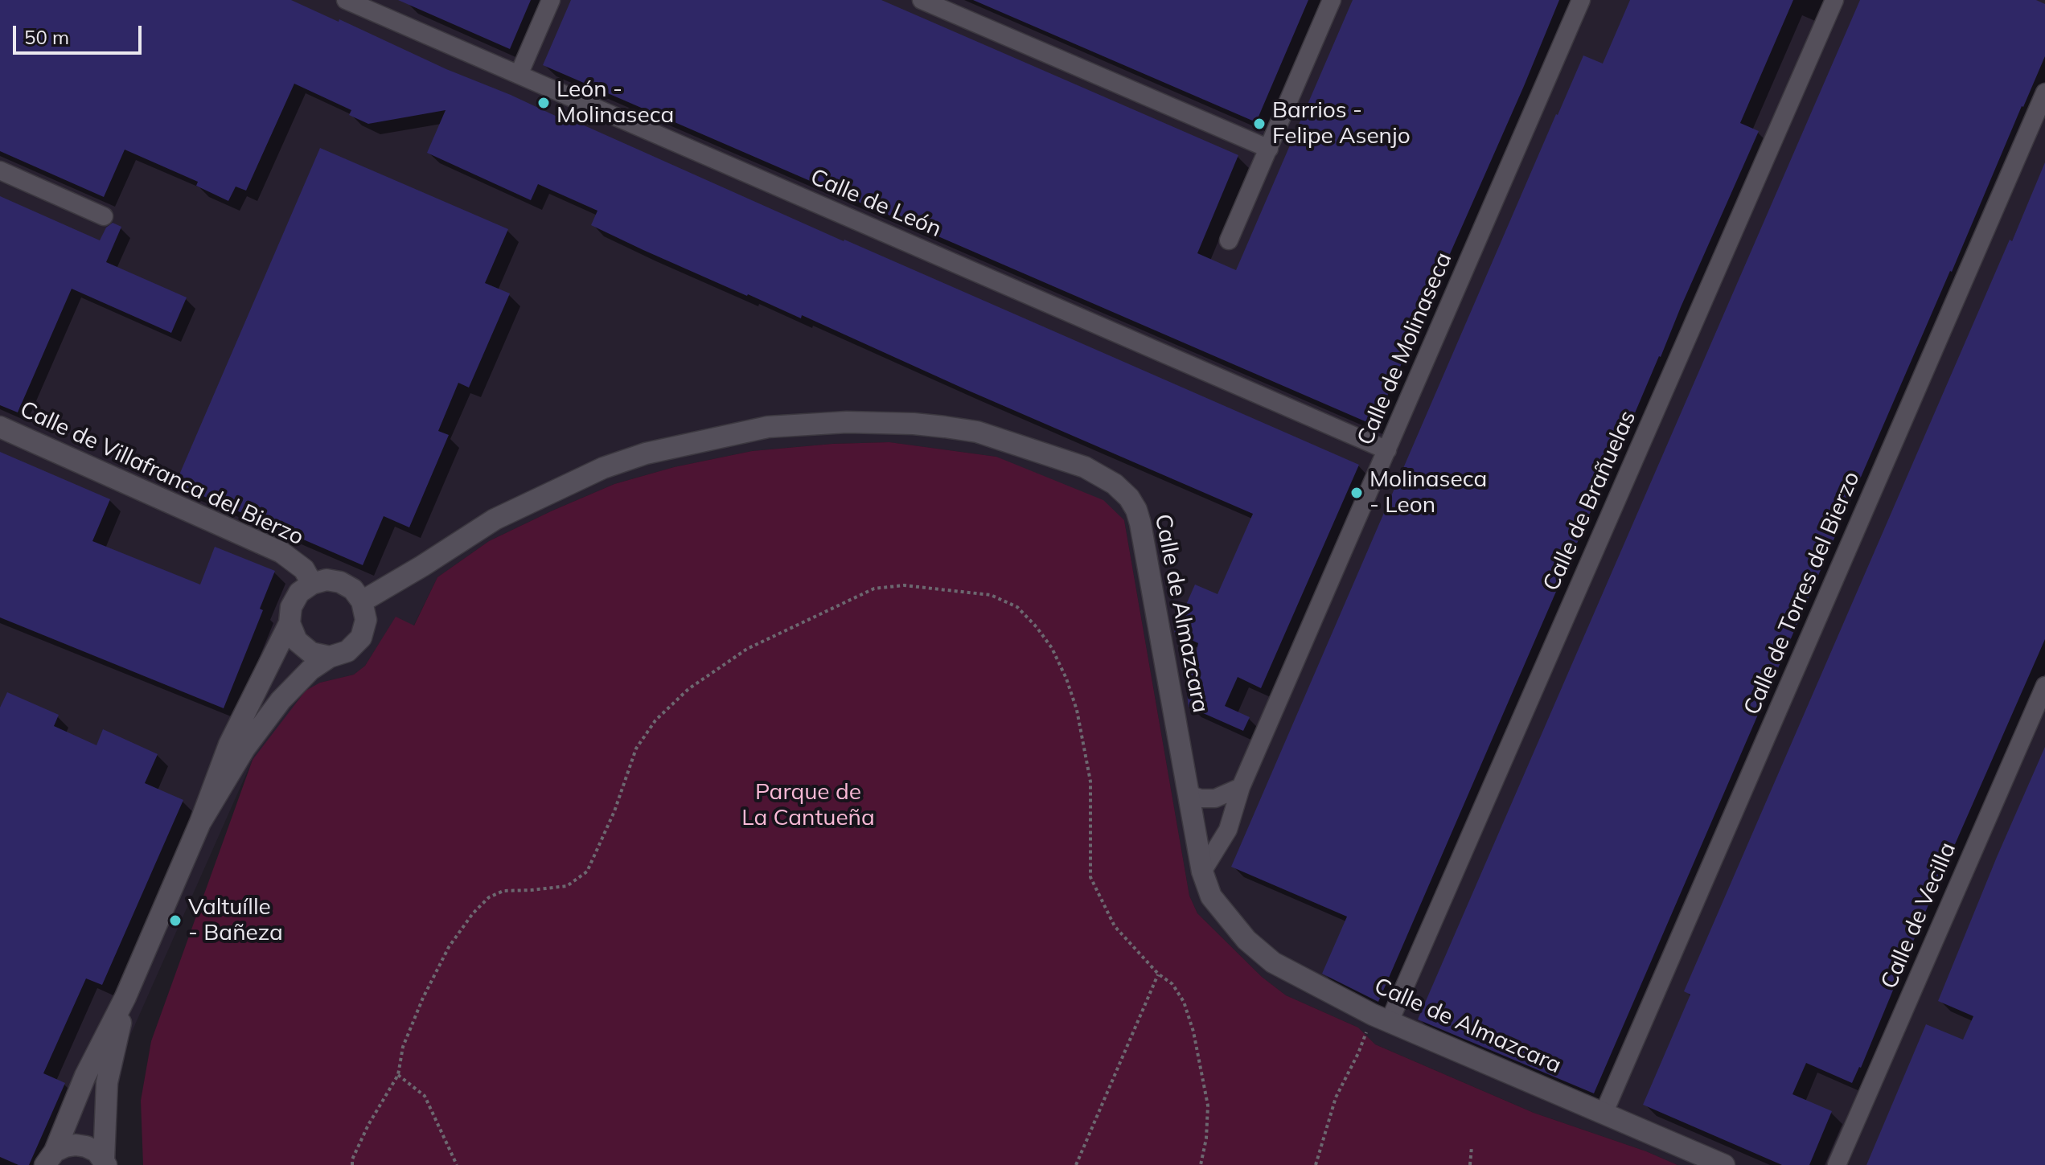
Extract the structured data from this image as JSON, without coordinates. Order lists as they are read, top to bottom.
{
  "streets": {
    "street": [
      "Calle de León",
      "Calle de Molinaseca",
      "Calle de Villafranca del Bierzo",
      "Calle de Brañuelas",
      "Calle de Torres del Bierzo",
      "Calle de Almazcara",
      "Calle de Vecilla"
    ]
  },
  "crossings": [
    ["Calle de León", "Calle de Molinaseca"],
    ["Calle de Molinaseca", "Calle de Almazcara"],
    ["Calle de Villafranca del Bierzo", "Calle de Almazcara"],
    ["Calle de Brañuelas", "Calle de Almazcara"],
    ["Calle de Torres del Bierzo", "Calle de Almazcara"]
  ],
  "parks": ["Parque de La Cantueña"],
  "places": [
    "León - Molinaseca",
    "Barrios - Felipe Asenjo",
    "Molinaseca - Leon",
    "Valtuílle - Bañeza"
  ],
  "scale_bar": "50 m"
}
